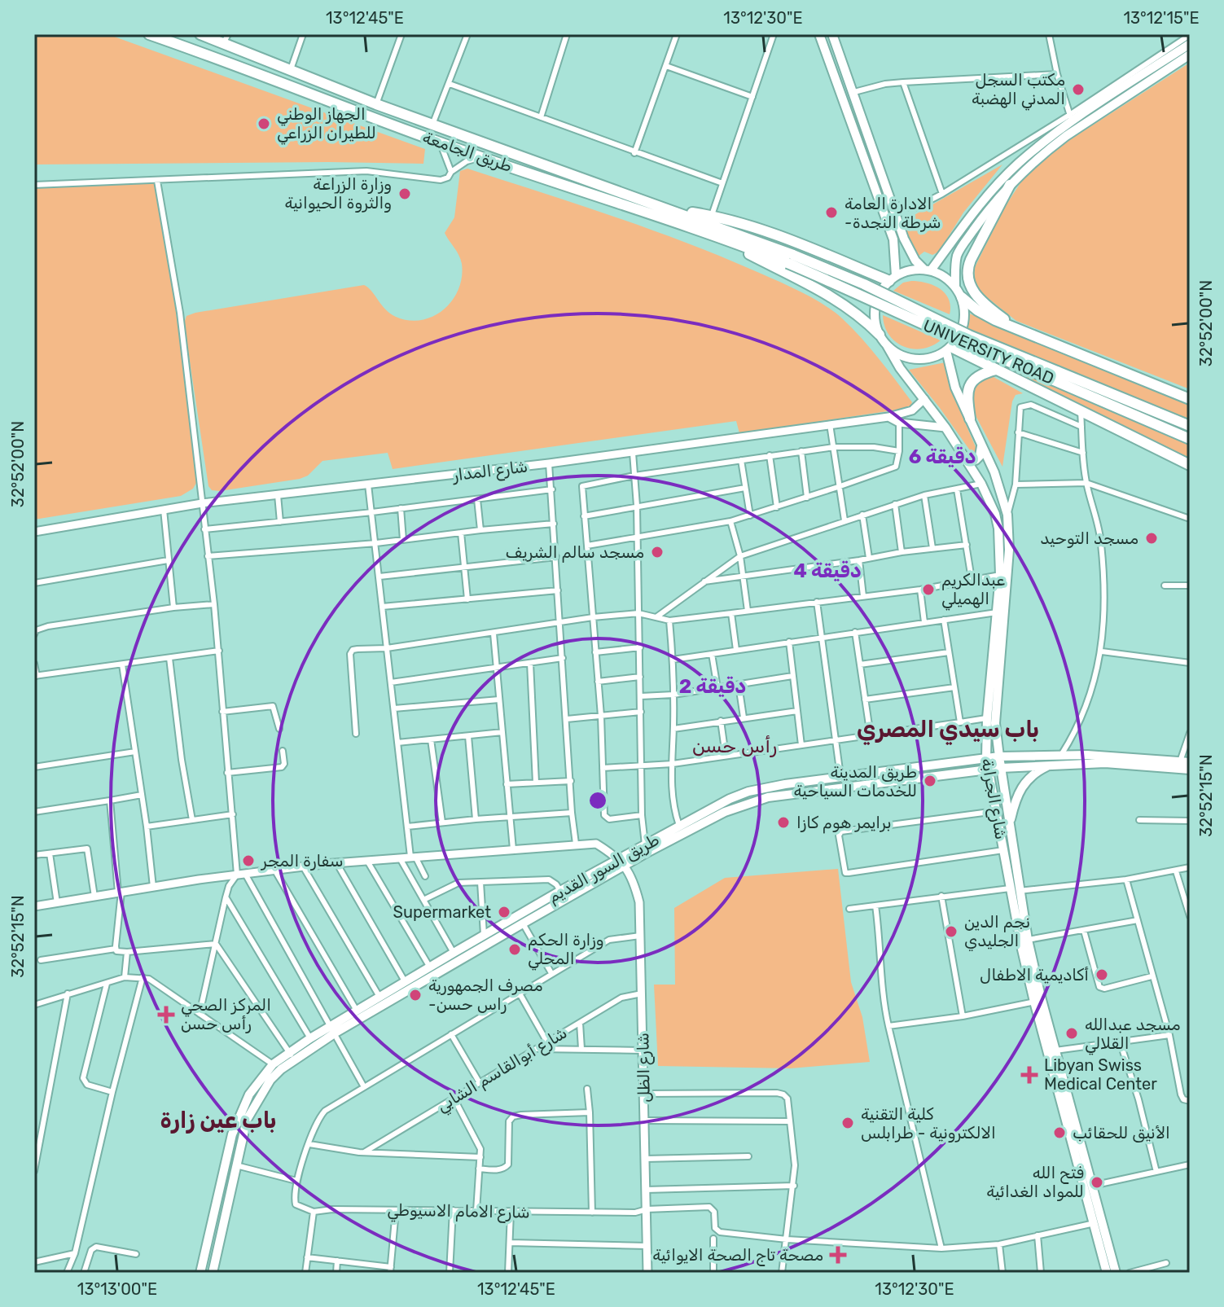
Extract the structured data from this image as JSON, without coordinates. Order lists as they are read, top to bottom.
{
  "streets": {
    "highway": ["طريق الجامعة", "UNIVERSITY ROAD"],
    "main road": ["شارع الجرابة", "طريق السور القديم"],
    "street": [
      "شارع المدار",
      "شارع الظل",
      "شارع أبوالقاسم الشابي",
      "شارع الامام الاسيوطي"
    ]
  },
  "crossings": [
    ["طريق الجامعة", "UNIVERSITY ROAD"],
    ["شارع المدار", "شارع الجرابة"],
    ["شارع الجرابة", "طريق السور القديم"],
    ["طريق السور القديم", "شارع الظل"],
    ["شارع الظل", "شارع أبوالقاسم الشابي"],
    ["شارع الظل", "شارع الامام الاسيوطي"]
  ],
  "districts": ["باب سيدي المصري", "رأس حسن", "باب عين زارة"],
  "places": {
    "other": [
      "مكتب السجل المدني الهضبة",
      "الجهاز الوطني للطيران الزراعي",
      "وزارة الزراعة والثروة الحيوانية",
      "الادارة العامة -شرطة النجدة",
      "مسجد التوحيد",
      "مسجد سالم الشريف",
      "عبدالكريم الهميلي",
      "طريق المدينة للخدمات السياحية",
      "برايمر هوم كازا",
      "سفارة المجر",
      "Supermarket",
      "نجم الدين الجليدي",
      "وزارة الحكم المحلي",
      "أكاديمية الاطفال",
      "مصرف الجمهورية -راس حسن",
      "مسجد عبدالله القلالي",
      "كلية التقنية الالكترونية - طرابلس",
      "الأنيق للحقائب",
      "فتح الله للمواد الغدائية"
    ],
    "health": ["المركز الصحي رأس حسن", "Libyan Swiss Medical Center", "مصحة تاج الصحة الايوائية"]
  },
  "coordinates": [
    "13°12'45\"E",
    "13°12'30\"E",
    "13°12'15\"E",
    "32°52'00\"N",
    "32°52'15\"N",
    "13°13'00\"E"
  ],
  "rings": ["6 دقيقة", "4 دقيقة", "2 دقيقة"]
}
